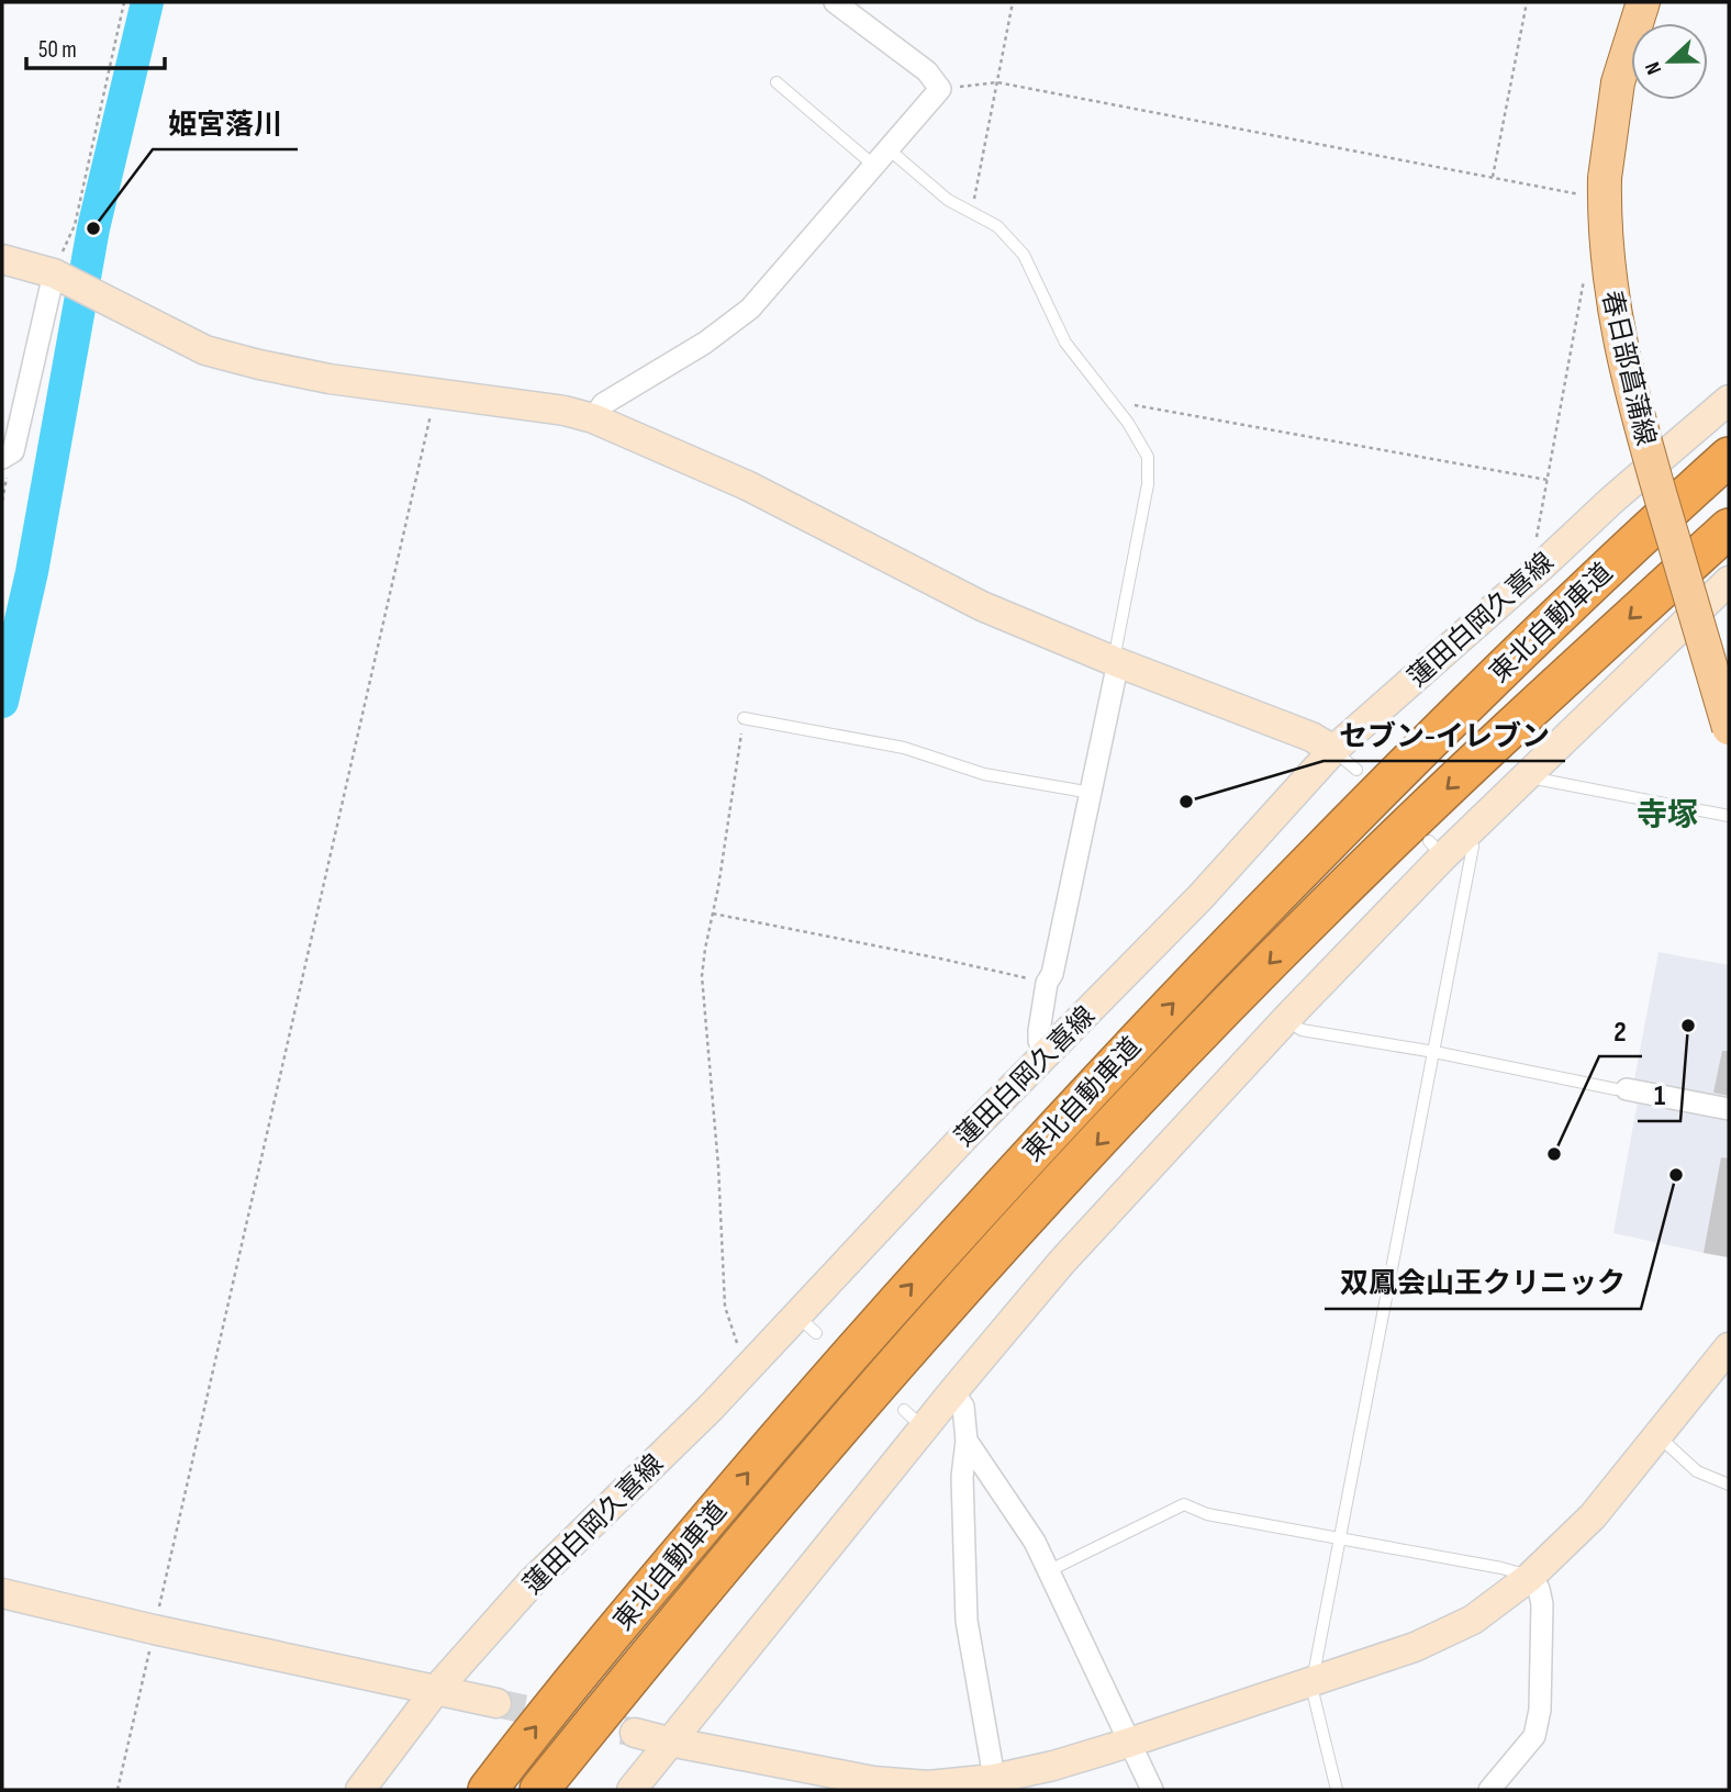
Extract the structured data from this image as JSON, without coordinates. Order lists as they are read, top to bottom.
{
  "streets": {
    "highway": ["東北自動車道"],
    "main road": ["春日部菖蒲線"],
    "street": ["蓮田白岡久喜線"]
  },
  "districts": ["寺塚"],
  "places": [
    "姫宮落川",
    "セブン-イレブン",
    "1",
    "2",
    "双鳳会山王クリニック"
  ],
  "scale_bar": "50 m",
  "north": "left"
}
